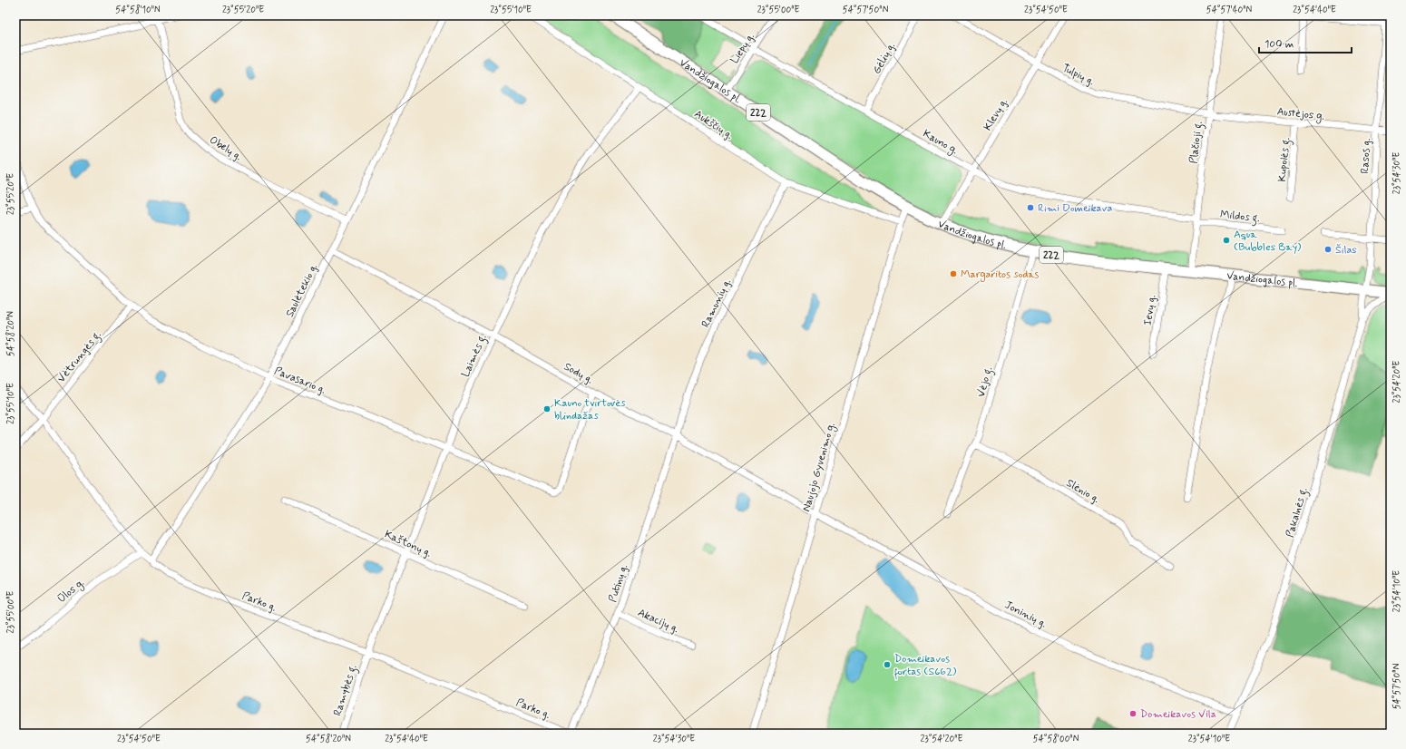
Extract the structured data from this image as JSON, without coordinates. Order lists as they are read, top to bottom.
{
  "streets": {
    "main road": ["Vandžiogalos pl.", "222"],
    "street": [
      "Liepų g.",
      "Gėlių g.",
      "Tulpių g.",
      "Austėjos g.",
      "Klevų g.",
      "Aukščių g.",
      "Kauno g.",
      "Plačioji g.",
      "Obelų g.",
      "Rasos g.",
      "Kupolės g.",
      "Mildos g.",
      "Saulėtekio g.",
      "Ramunių g.",
      "Ievų g.",
      "Laimės g.",
      "Vėtrungės g.",
      "Sodų g.",
      "Pavasario g.",
      "Vėjo g.",
      "Naujojo Gyvenimo g.",
      "Slėnio g.",
      "Pakalnės g.",
      "Kaštonų g.",
      "Putinų g.",
      "Ūlos g.",
      "Parko g.",
      "Joninių g.",
      "Akacijų g.",
      "Ramybės g."
    ]
  },
  "crossings": [
    ["Liepų g.", "Vandžiogalos pl."],
    ["Liepų g.", "Kauno g."],
    ["Gėlių g.", "Kauno g."],
    ["Tulpių g.", "Austėjos g."],
    ["Tulpių g.", "Klevų g."],
    ["Tulpių g.", "Plačioji g."],
    ["Vandžiogalos pl.", "Klevų g."],
    ["Vandžiogalos pl.", "Plačioji g."],
    ["Vandžiogalos pl.", "Rasos g."],
    ["Vandžiogalos pl.", "Ievų g."],
    ["Vandžiogalos pl.", "Vėjo g."],
    ["Vandžiogalos pl.", "Naujojo Gyvenimo g."],
    ["Vandžiogalos pl.", "Pakalnės g."],
    ["Austėjos g.", "Plačioji g."],
    ["Austėjos g.", "Rasos g."],
    ["Austėjos g.", "Kupolės g."],
    ["Klevų g.", "Kauno g."],
    ["Aukščių g.", "Ramunių g."],
    ["Aukščių g.", "Laimės g."],
    ["Aukščių g.", "Naujojo Gyvenimo g."],
    ["Kauno g.", "Plačioji g."],
    ["Kauno g.", "Mildos g."],
    ["Plačioji g.", "Mildos g."],
    ["Obelų g.", "Saulėtekio g."],
    ["Rasos g.", "Pakalnės g."],
    ["Saulėtekio g.", "Sodų g."],
    ["Saulėtekio g.", "Pavasario g."],
    ["Saulėtekio g.", "Parko g."],
    ["Ramunių g.", "Sodų g."],
    ["Ramunių g.", "Putinų g."],
    ["Laimės g.", "Sodų g."],
    ["Laimės g.", "Pavasario g."],
    ["Laimės g.", "Kaštonų g."],
    ["Laimės g.", "Parko g."],
    ["Laimės g.", "Ramybės g."],
    ["Vėtrungės g.", "Pavasario g."],
    ["Vėtrungės g.", "Parko g."],
    ["Sodų g.", "Pavasario g."],
    ["Sodų g.", "Naujojo Gyvenimo g."],
    ["Sodų g.", "Putinų g."],
    ["Sodų g.", "Joninių g."],
    ["Vėjo g.", "Slėnio g."],
    ["Naujojo Gyvenimo g.", "Joninių g."],
    ["Pakalnės g.", "Joninių g."],
    ["Putinų g.", "Parko g."],
    ["Putinų g.", "Akacijų g."],
    ["Ūlos g.", "Parko g."],
    ["Parko g.", "Ramybės g."]
  ],
  "places": [
    "Rimi Domeikava",
    "Aqua (Bubbles Bay)",
    "Šilas",
    "Margaritos sodas",
    "Kauno tvirtovės blindažas",
    "Domeikavos fortas (S662)",
    "Domeikavos Vila"
  ],
  "scale_bar": "100 m",
  "coordinates": [
    "54°58'10\"N",
    "23°55'20\"E",
    "23°55'10\"E",
    "23°55'00\"E",
    "54°57'50\"N",
    "23°54'50\"E",
    "54°57'40\"N",
    "23°54'40\"E",
    "23°54'30\"E",
    "54°58'20\"N",
    "23°54'20\"E",
    "23°54'10\"E",
    "54°58'00\"N"
  ]
}
